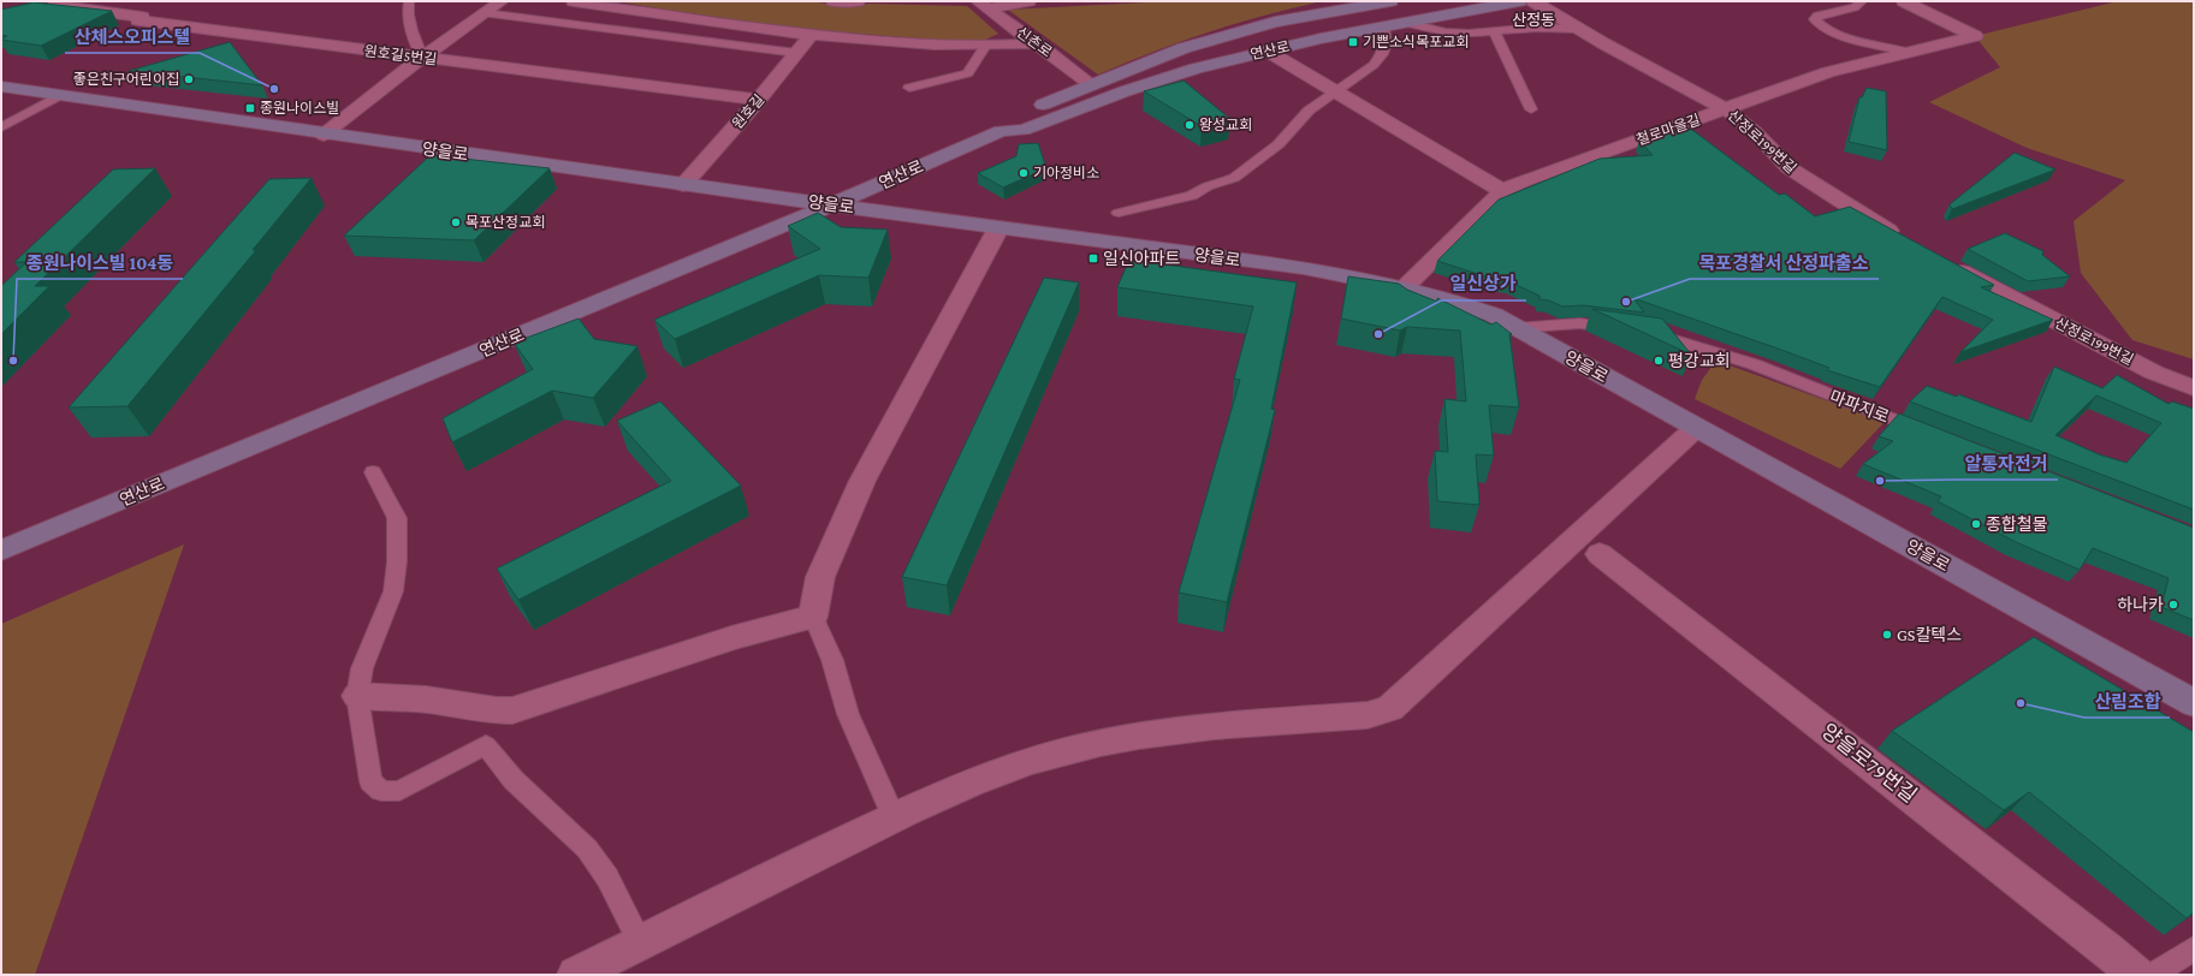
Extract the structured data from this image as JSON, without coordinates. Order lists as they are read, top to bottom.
{
  "streets": {
    "street": [
      "신촌로",
      "연산로",
      "원호길5번길",
      "원호길",
      "철로마을길",
      "산정로199번길",
      "양을로",
      "양을로79번길"
    ],
    "lane": ["마파지로"]
  },
  "crossings": [
    ["신촌로", "연산로"],
    ["연산로", "양을로"],
    ["원호길5번길", "원호길"],
    ["원호길", "양을로"],
    ["철로마을길", "산정로199번길"],
    ["철로마을길", "양을로"],
    ["양을로", "마파지로"]
  ],
  "districts": ["산정동"],
  "places": {
    "transit": ["기쁜소식목포교회", "종원나이스빌", "일신아파트"],
    "other": [
      "좋은친구어린이집",
      "산체스오피스텔",
      "왕성교회",
      "기아정비소",
      "목포산정교회",
      "목포경찰서 산정파출소",
      "일신상가",
      "종원나이스빌 104동",
      "평강교회",
      "알통자전거",
      "종합철물",
      "하나카",
      "GS칼텍스",
      "산림조합"
    ]
  }
}
